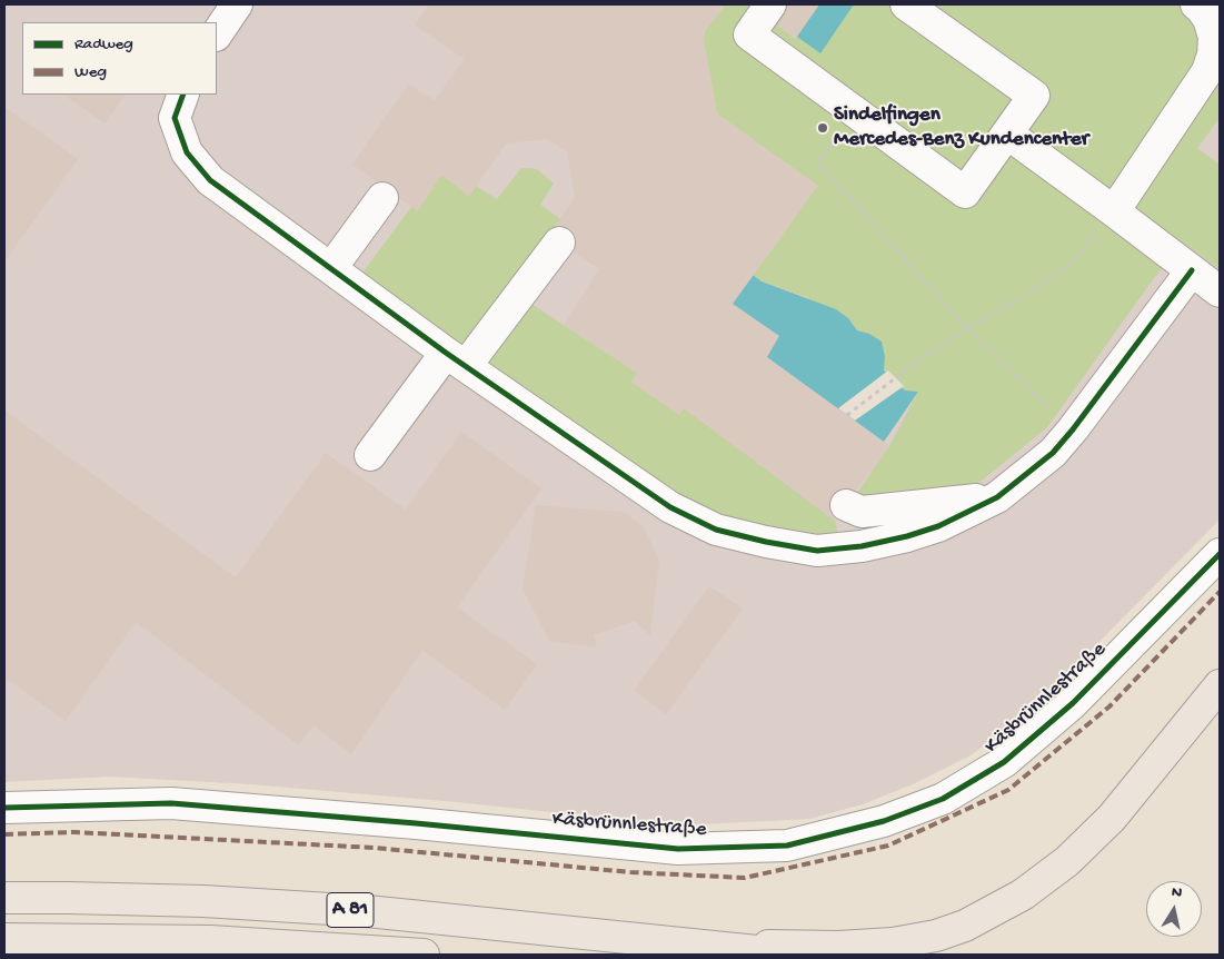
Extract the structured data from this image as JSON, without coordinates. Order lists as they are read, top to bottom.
{
  "streets": {
    "highway": ["A 81"],
    "street": ["Käsbrünnlestraße"]
  },
  "places": ["Sindelfingen Mercedes-Benz Kundencenter"],
  "legend": ["Radweg", "Weg"],
  "north": "top"
}
